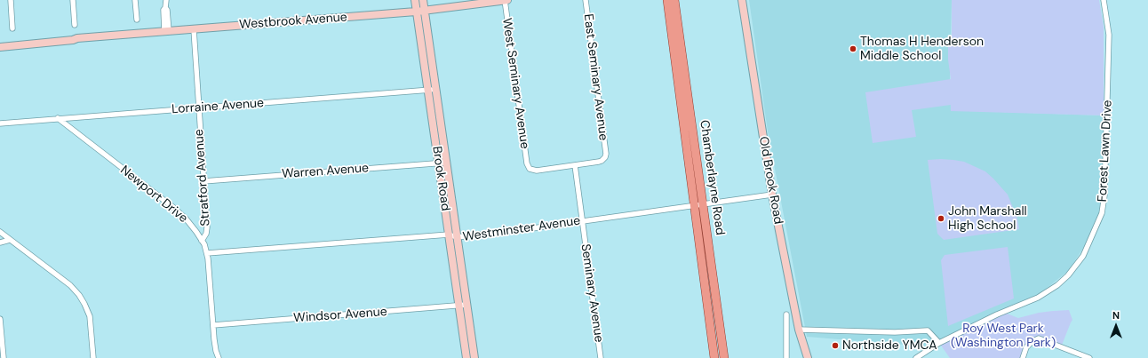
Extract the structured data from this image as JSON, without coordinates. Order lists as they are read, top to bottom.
{
  "streets": {
    "main road": ["Chamberlayne Road"],
    "street": [
      "Westbrook Avenue",
      "East Seminary Avenue",
      "West Seminary Avenue",
      "Lorraine Avenue",
      "Forest Lawn Drive",
      "Warren Avenue",
      "Stratford Avenue",
      "Brook Road",
      "Old Brook Road",
      "Newport Drive",
      "Westminster Avenue",
      "Seminary Avenue",
      "Windsor Avenue"
    ]
  },
  "crossings": [
    ["Westbrook Avenue", "West Seminary Avenue"],
    ["Westbrook Avenue", "Stratford Avenue"],
    ["Westbrook Avenue", "Brook Road"],
    ["East Seminary Avenue", "West Seminary Avenue"],
    ["East Seminary Avenue", "Seminary Avenue"],
    ["West Seminary Avenue", "Seminary Avenue"],
    ["Lorraine Avenue", "Stratford Avenue"],
    ["Lorraine Avenue", "Brook Road"],
    ["Lorraine Avenue", "Newport Drive"],
    ["Warren Avenue", "Stratford Avenue"],
    ["Warren Avenue", "Brook Road"],
    ["Stratford Avenue", "Newport Drive"],
    ["Chamberlayne Road", "Westminster Avenue"],
    ["Brook Road", "Westminster Avenue"],
    ["Brook Road", "Windsor Avenue"],
    ["Old Brook Road", "Westminster Avenue"],
    ["Newport Drive", "Westminster Avenue"],
    ["Newport Drive", "Windsor Avenue"],
    ["Westminster Avenue", "Seminary Avenue"]
  ],
  "parks": ["Roy West Park (Washington Park)"],
  "places": ["Thomas H Henderson Middle School", "John Marshall High School", "Northside YMCA"],
  "north": "top"
}
